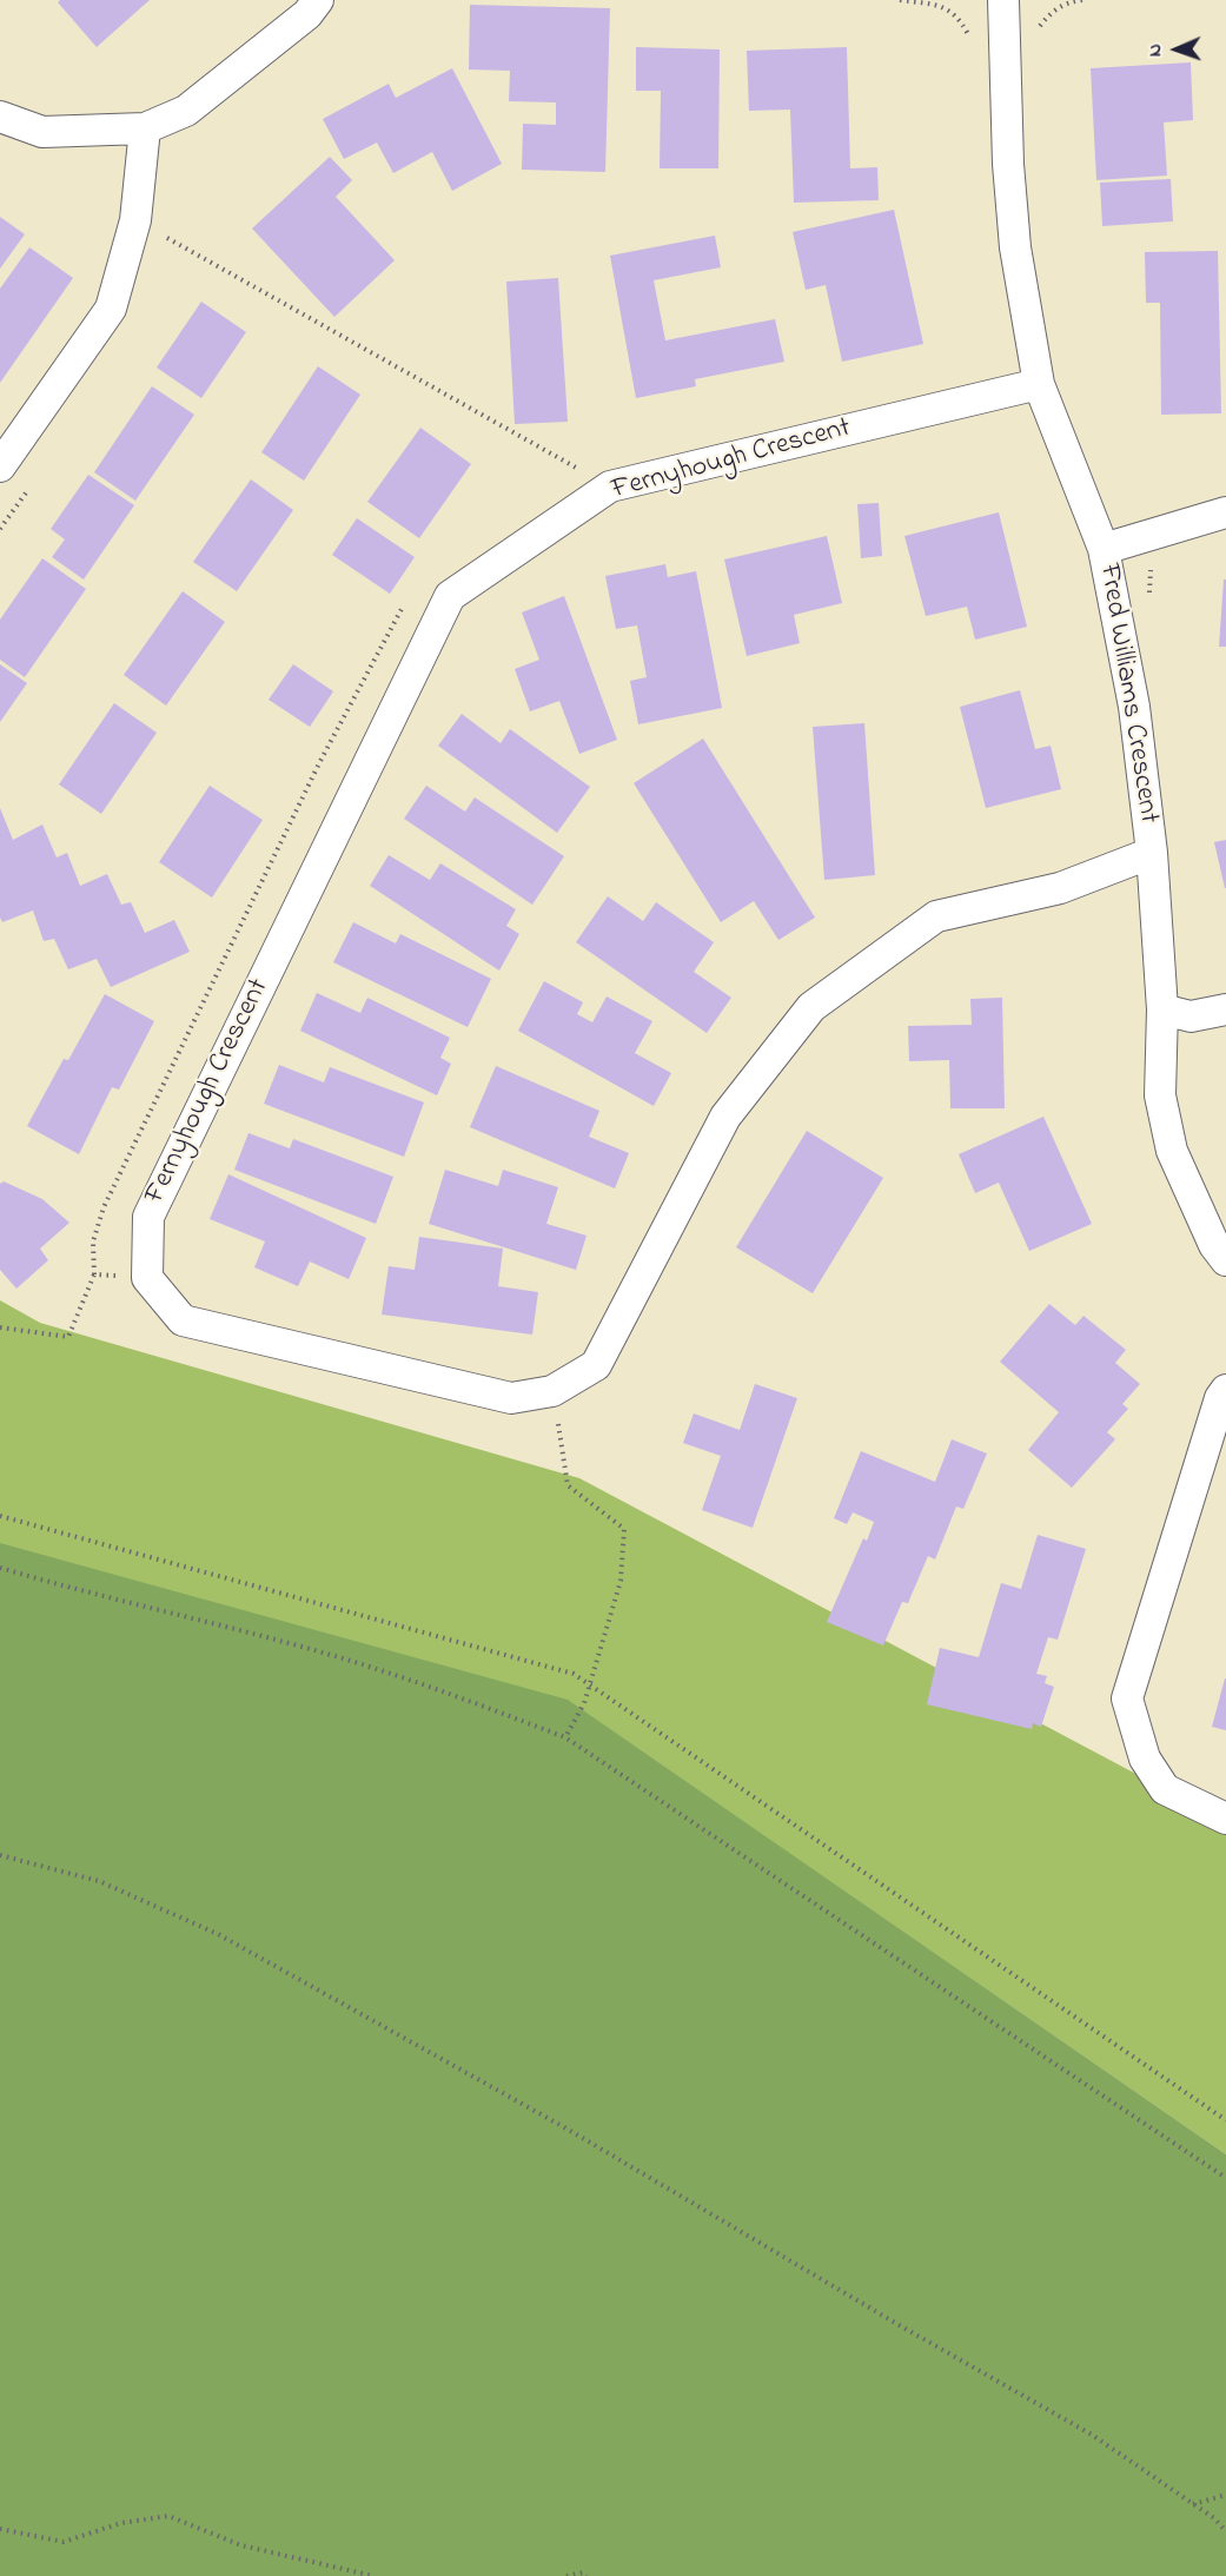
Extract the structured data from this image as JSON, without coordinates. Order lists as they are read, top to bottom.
{
  "streets": {
    "street": ["Fernyhough Crescent", "Fred Williams Crescent"]
  },
  "crossings": [
    ["Fernyhough Crescent", "Fred Williams Crescent"]
  ],
  "north": "left"
}
